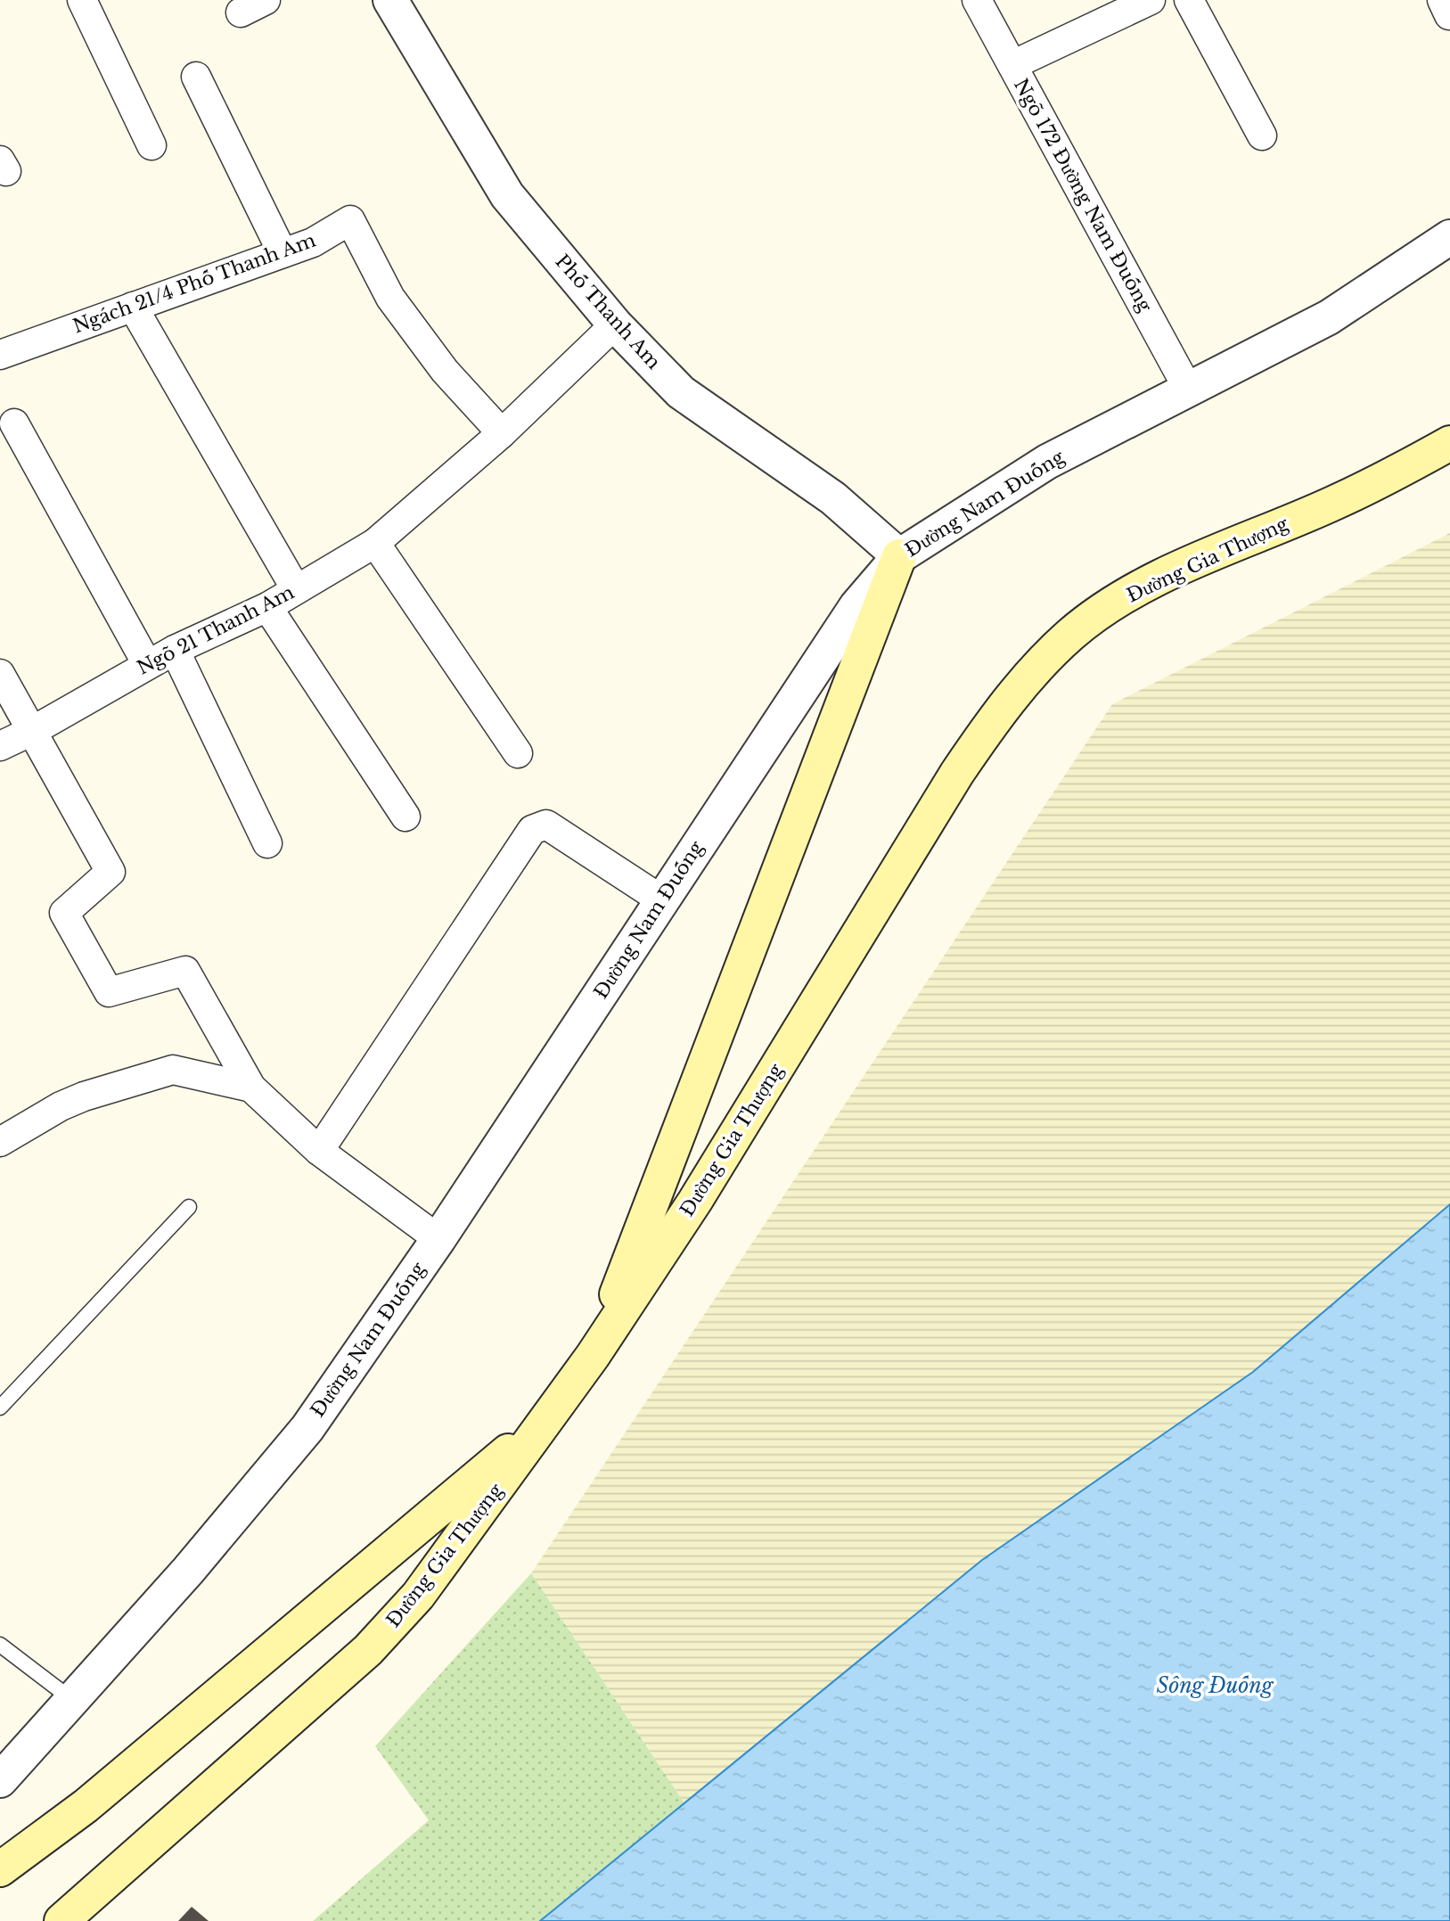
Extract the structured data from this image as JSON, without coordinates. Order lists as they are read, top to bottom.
{
  "streets": {
    "main road": ["Đường Gia Thượng"],
    "street": [
      "Ngõ 172 Đường Nam Đuống",
      "Ngách 21/4 Phố Thanh Am",
      "Phố Thanh Am",
      "Đường Nam Đuống",
      "Ngõ 21 Thanh Am"
    ]
  },
  "crossings": [
    ["Ngõ 172 Đường Nam Đuống", "Đường Nam Đuống"],
    ["Ngách 21/4 Phố Thanh Am", "Ngõ 21 Thanh Am"],
    ["Phố Thanh Am", "Đường Nam Đuống"],
    ["Phố Thanh Am", "Ngõ 21 Thanh Am"]
  ],
  "water": ["Sông Đuống"]
}
